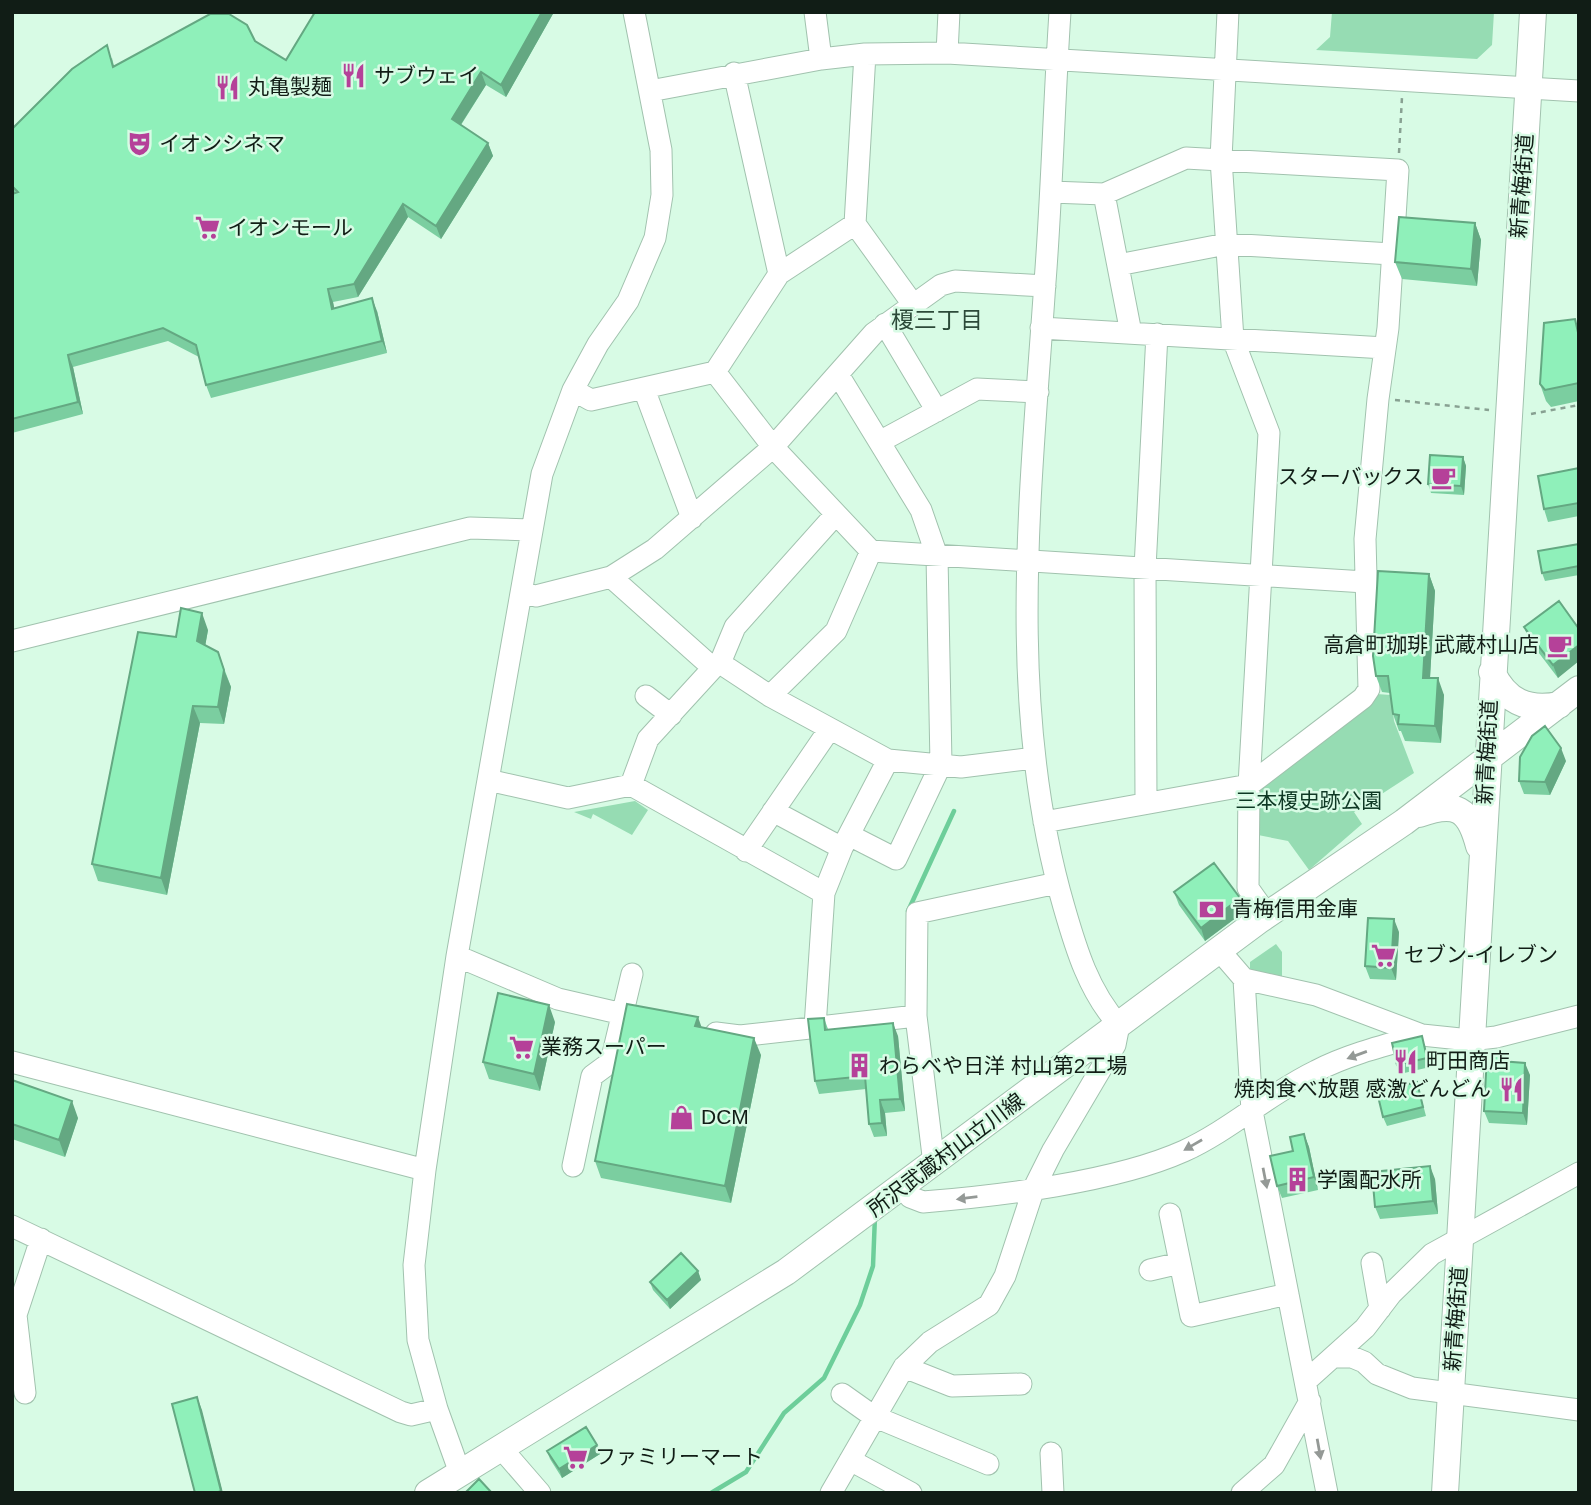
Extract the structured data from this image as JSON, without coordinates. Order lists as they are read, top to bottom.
{
  "streets": {
    "main road": ["新青梅街道", "所沢武蔵村山立川線"]
  },
  "crossings": [
    ["新青梅街道", "所沢武蔵村山立川線"]
  ],
  "districts": ["榎三丁目"],
  "parks": ["三本榎史跡公園"],
  "places": {
    "restaurant": [
      "サブウェイ",
      "丸亀製麺",
      "町田商店",
      "焼肉食べ放題 感激どんどん"
    ],
    "theatre": ["イオンシネマ"],
    "supermarket": [
      "イオンモール",
      "セブン-イレブン",
      "業務スーパー",
      "ファミリーマート"
    ],
    "cafe": ["スターバックス", "高倉町珈琲 武蔵村山店"],
    "bank": ["青梅信用金庫"],
    "building": ["わらべや日洋 村山第2工場", "学園配水所"],
    "shop": ["DCM"]
  }
}
